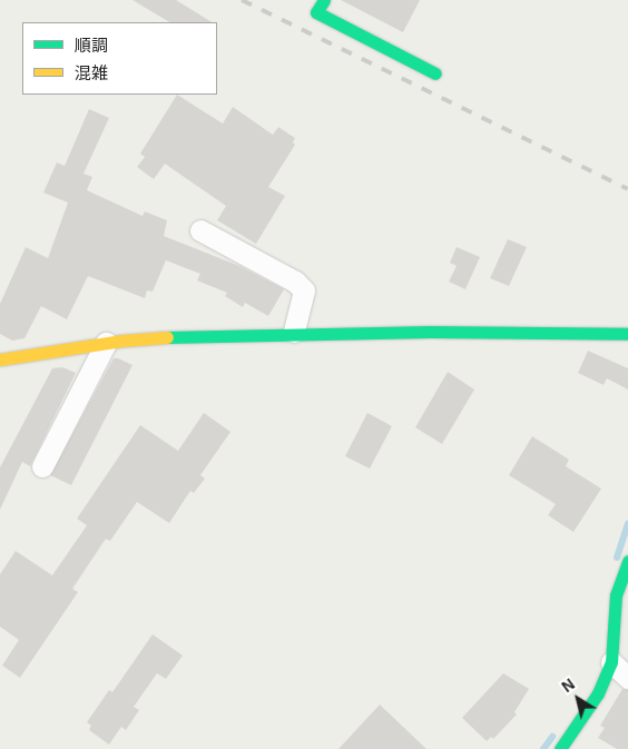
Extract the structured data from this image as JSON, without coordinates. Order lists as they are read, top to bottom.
{
  "legend": ["順調", "混雑"],
  "north": "top left"
}
